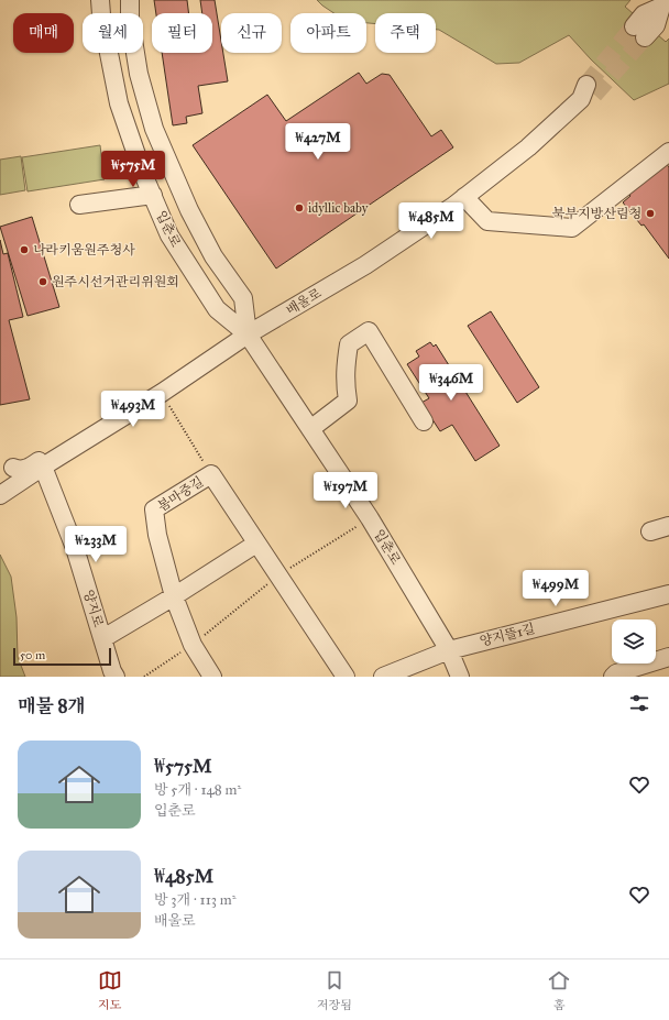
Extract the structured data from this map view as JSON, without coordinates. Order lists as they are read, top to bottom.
{
  "streets": {
    "street": [
      "입춘로",
      "배울로",
      "봄마중길",
      "양지로",
      "양지뜰1길"
    ]
  },
  "crossings": [
    ["입춘로", "배울로"],
    ["입춘로", "양지뜰1길"],
    ["배울로", "양지로"]
  ],
  "places": [
    "idyllic baby",
    "북부지방산림청",
    "나라키움원주청사",
    "원주시선거관리위원회"
  ],
  "scale_bar": "50 m",
  "page": {
    "chip": [
      "매매",
      "월세",
      "필터",
      "신규",
      "아파트",
      "주택"
    ],
    "price": [
      "₩427M",
      "₩575M",
      "₩485M",
      "₩346M",
      "₩493M",
      "₩197M",
      "₩233M",
      "₩499M"
    ],
    "scale": "50 m",
    "heading": "매물 8개",
    "list": [
      {
        "name": "₩575M",
        "note": "방 5개 · 148 m² · 입춘로"
      },
      {
        "name": "₩485M",
        "note": "방 3개 · 113 m² · 배울로"
      }
    ],
    "tabs": ["지도", "저장됨", "홈"]
  }
}
